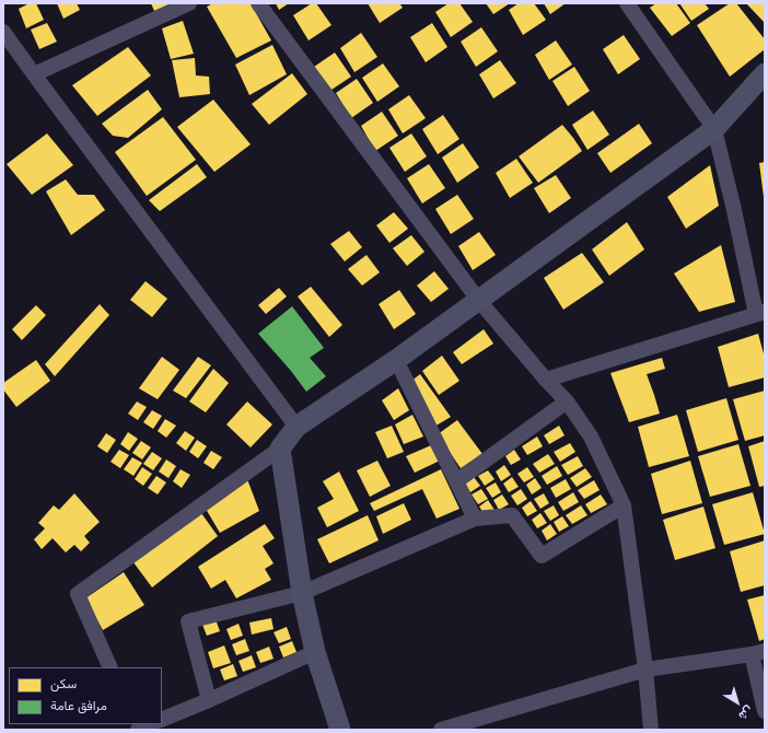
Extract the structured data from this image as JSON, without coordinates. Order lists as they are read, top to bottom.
{
  "legend": ["سكن", "مرافق عامة"],
  "north": "bottom right"
}
